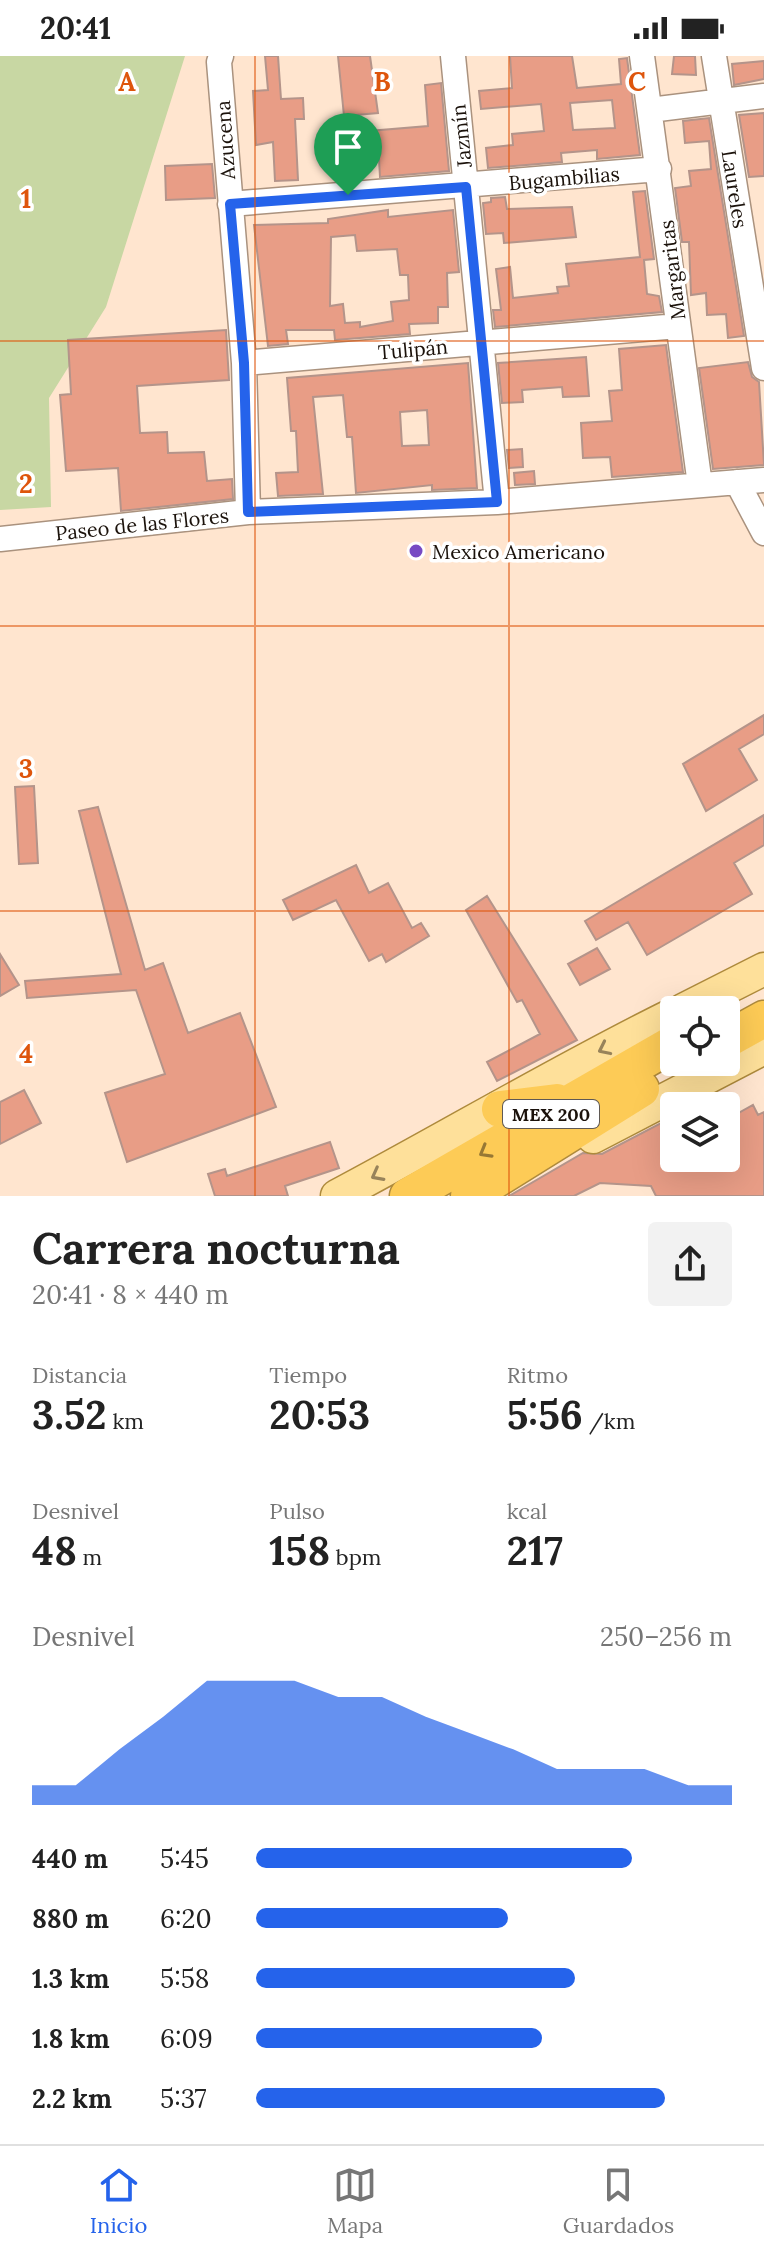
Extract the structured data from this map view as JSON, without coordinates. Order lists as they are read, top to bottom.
{
  "streets": {
    "highway": ["MEX 200"],
    "street": [
      "Jazmín",
      "Azucena",
      "Bugambilias",
      "Laureles",
      "Margaritas",
      "Tulipán",
      "Paseo de las Flores"
    ]
  },
  "crossings": [
    ["Jazmín", "Bugambilias"],
    ["Jazmín", "Tulipán"],
    ["Jazmín", "Paseo de las Flores"],
    ["Azucena", "Bugambilias"],
    ["Azucena", "Tulipán"],
    ["Azucena", "Paseo de las Flores"],
    ["Bugambilias", "Margaritas"],
    ["Margaritas", "Tulipán"],
    ["Margaritas", "Paseo de las Flores"]
  ],
  "places": ["Mexico Americano"],
  "page": {
    "status": "20:41",
    "heading": ["Carrera nocturna", "20:41 · 8 × 440 m"],
    "stats": [
      ["Distancia", "3.52 km"],
      ["Tiempo", "20:53"],
      ["Ritmo", "5:56 /km"],
      ["Desnivel", "48 m"],
      ["Pulso", "158 bpm"],
      ["kcal", "217"]
    ],
    "chart": ["Desnivel", "250–256 m"],
    "list": [
      {
        "name": "440 m",
        "note": "5:45"
      },
      {
        "name": "880 m",
        "note": "6:20"
      },
      {
        "name": "1.3 km",
        "note": "5:58"
      },
      {
        "name": "1.8 km",
        "note": "6:09"
      },
      {
        "name": "2.2 km",
        "note": "5:37"
      }
    ],
    "tabs": ["Inicio", "Mapa", "Guardados"]
  },
  "grid": {
    "columns": ["A", "B", "C"],
    "rows": [
      "1",
      "2",
      "3",
      "4"
    ]
  }
}
